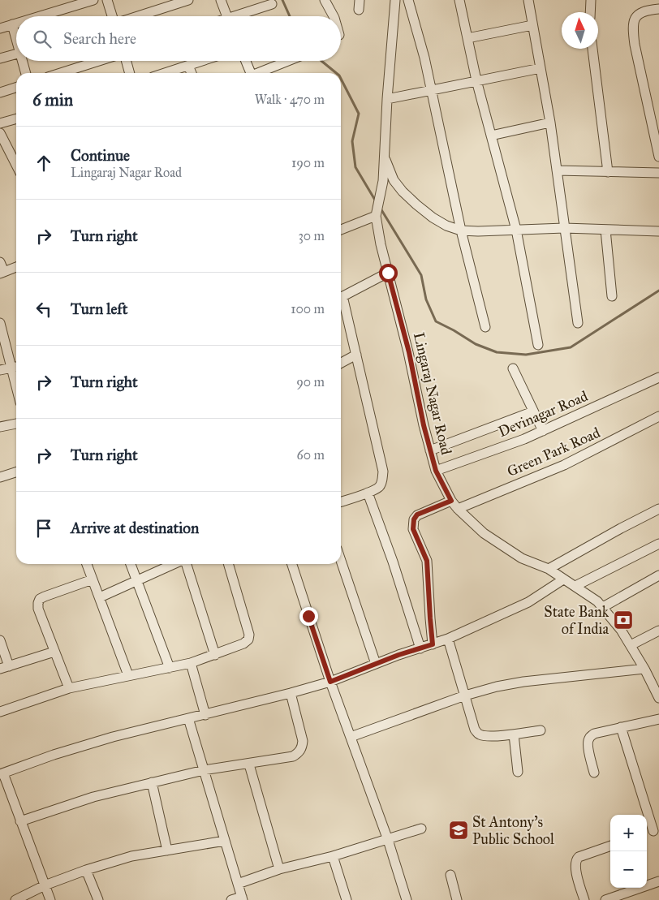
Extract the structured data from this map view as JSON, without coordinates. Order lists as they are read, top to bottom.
{
  "streets": {
    "street": ["Lingaraj Nagar Road", "Devinagar Road", "Green Park Road"]
  },
  "crossings": [
    ["Lingaraj Nagar Road", "Devinagar Road"],
    ["Lingaraj Nagar Road", "Green Park Road"]
  ],
  "places": {
    "bank": ["State Bank of India"],
    "school or university": ["St Antony's Public School"]
  },
  "north": "top",
  "page": {
    "search": "Search here",
    "heading": ["6 min", "Walk · 470 m"],
    "list": [
      ["Continue", "Lingaraj Nagar Road", "190 m"],
      ["Turn right", "30 m"],
      ["Turn left", "100 m"],
      ["Turn right", "90 m"],
      ["Turn right", "60 m"],
      "Arrive at destination"
    ],
    "map_buttons": ["+", "−"]
  }
}
